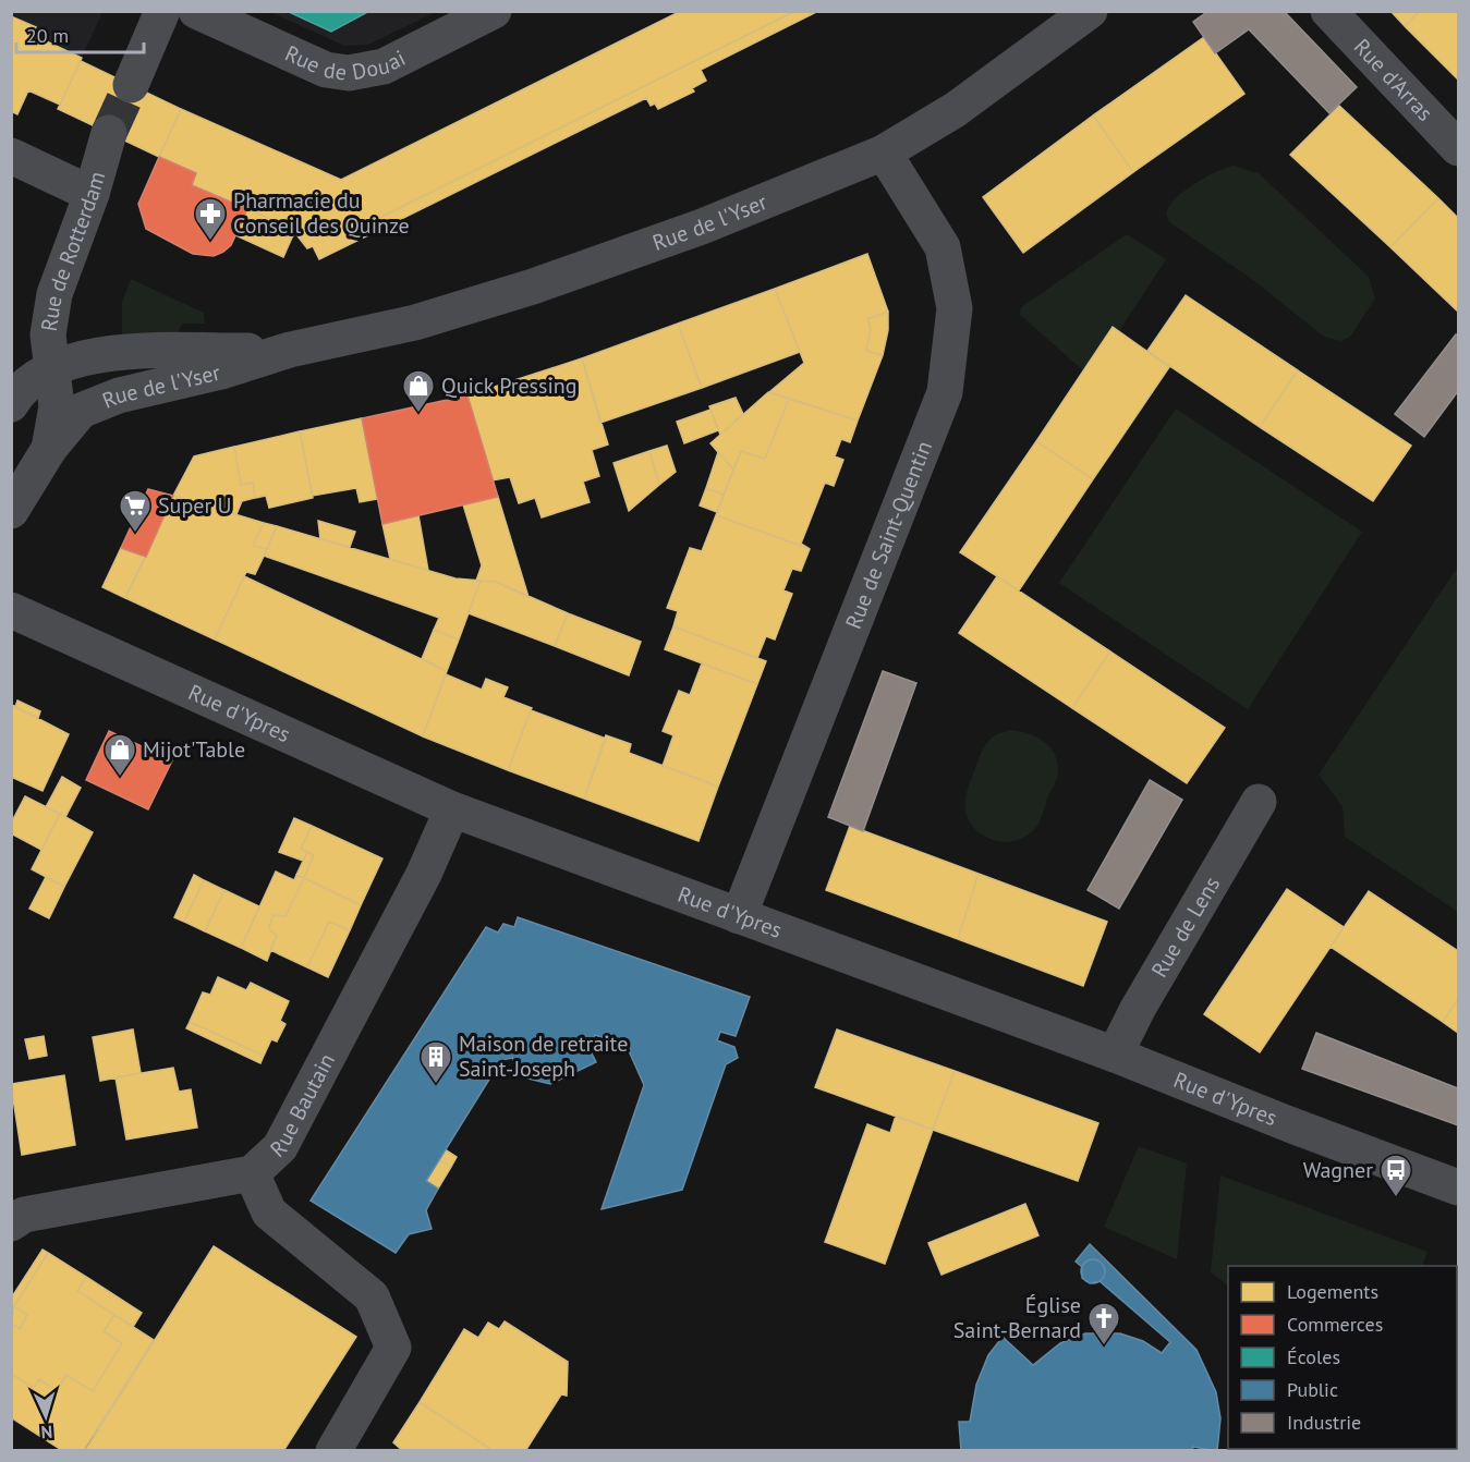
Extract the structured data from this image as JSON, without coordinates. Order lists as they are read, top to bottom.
{
  "streets": {
    "street": [
      "Rue de Douai",
      "Rue d'Arras",
      "Rue de l'Yser",
      "Rue de Rotterdam",
      "Rue de Saint-Quentin",
      "Rue d'Ypres",
      "Rue de Lens",
      "Rue Bautain"
    ]
  },
  "crossings": [
    ["Rue de l'Yser", "Rue de Rotterdam"],
    ["Rue de l'Yser", "Rue de Saint-Quentin"],
    ["Rue de Saint-Quentin", "Rue d'Ypres"],
    ["Rue d'Ypres", "Rue de Lens"],
    ["Rue d'Ypres", "Rue Bautain"]
  ],
  "places": {
    "pharmacy": ["Pharmacie du Conseil des Quinze"],
    "shop": ["Quick Pressing", "Mijot'Table"],
    "supermarket": ["Super U"],
    "building": ["Maison de retraite Saint-Joseph"],
    "bus stop": ["Wagner"],
    "church": ["Église Saint-Bernard"]
  },
  "legend": [
    "Logements",
    "Commerces",
    "Écoles",
    "Public",
    "Industrie"
  ],
  "scale_bar": "20 m",
  "north": "bottom"
}
